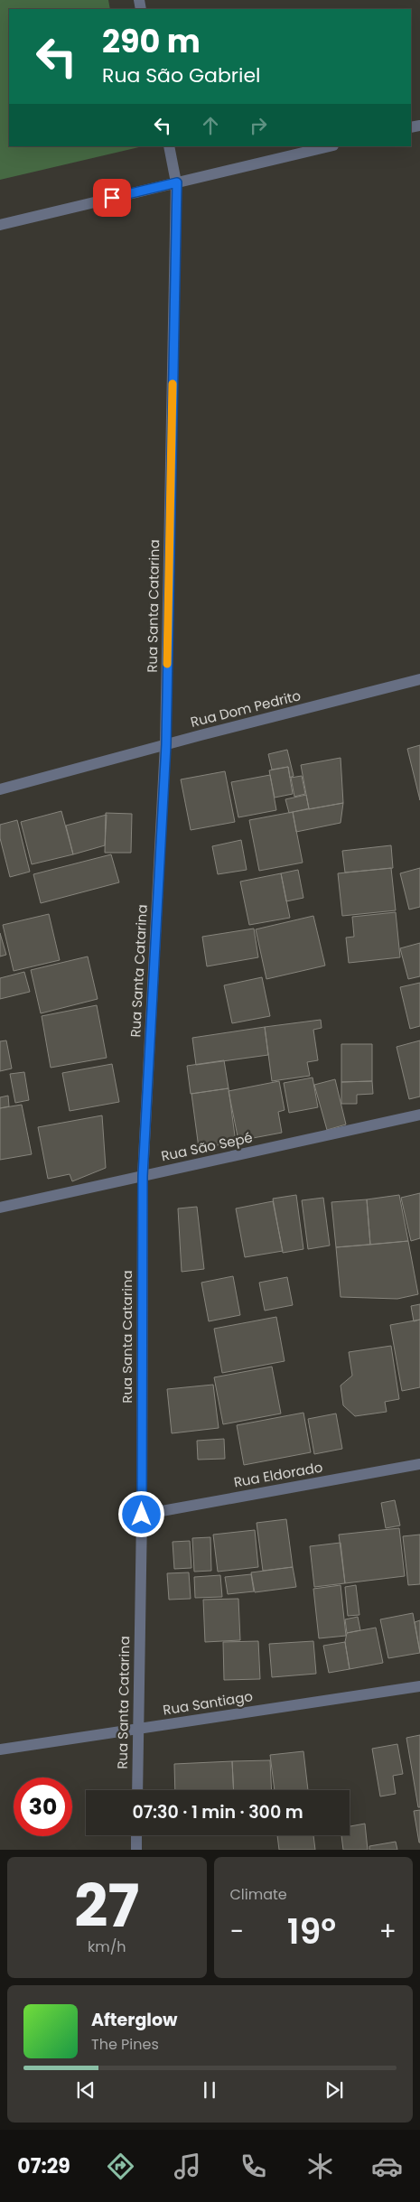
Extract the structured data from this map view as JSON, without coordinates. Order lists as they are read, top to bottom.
{
  "streets": {
    "street": [
      "Rua Santa Catarina",
      "Rua Dom Pedrito",
      "Rua São Sepé",
      "Rua Eldorado",
      "Rua Santiago"
    ]
  },
  "crossings": [
    ["Rua Santa Catarina", "Rua Dom Pedrito"],
    ["Rua Santa Catarina", "Rua São Sepé"],
    ["Rua Santa Catarina", "Rua Eldorado"],
    ["Rua Santa Catarina", "Rua Santiago"]
  ],
  "page": {
    "turn": ["290 m", "Rua São Gabriel"],
    "limit": "30",
    "trip": "07:30 · 1 min · 300 m",
    "tile": [
      ["27", "km/h"],
      "Climate"
    ],
    "heat": ["−", "19°", "+"],
    "song": ["Afterglow", "The Pines"],
    "tabs": "07:29"
  }
}
